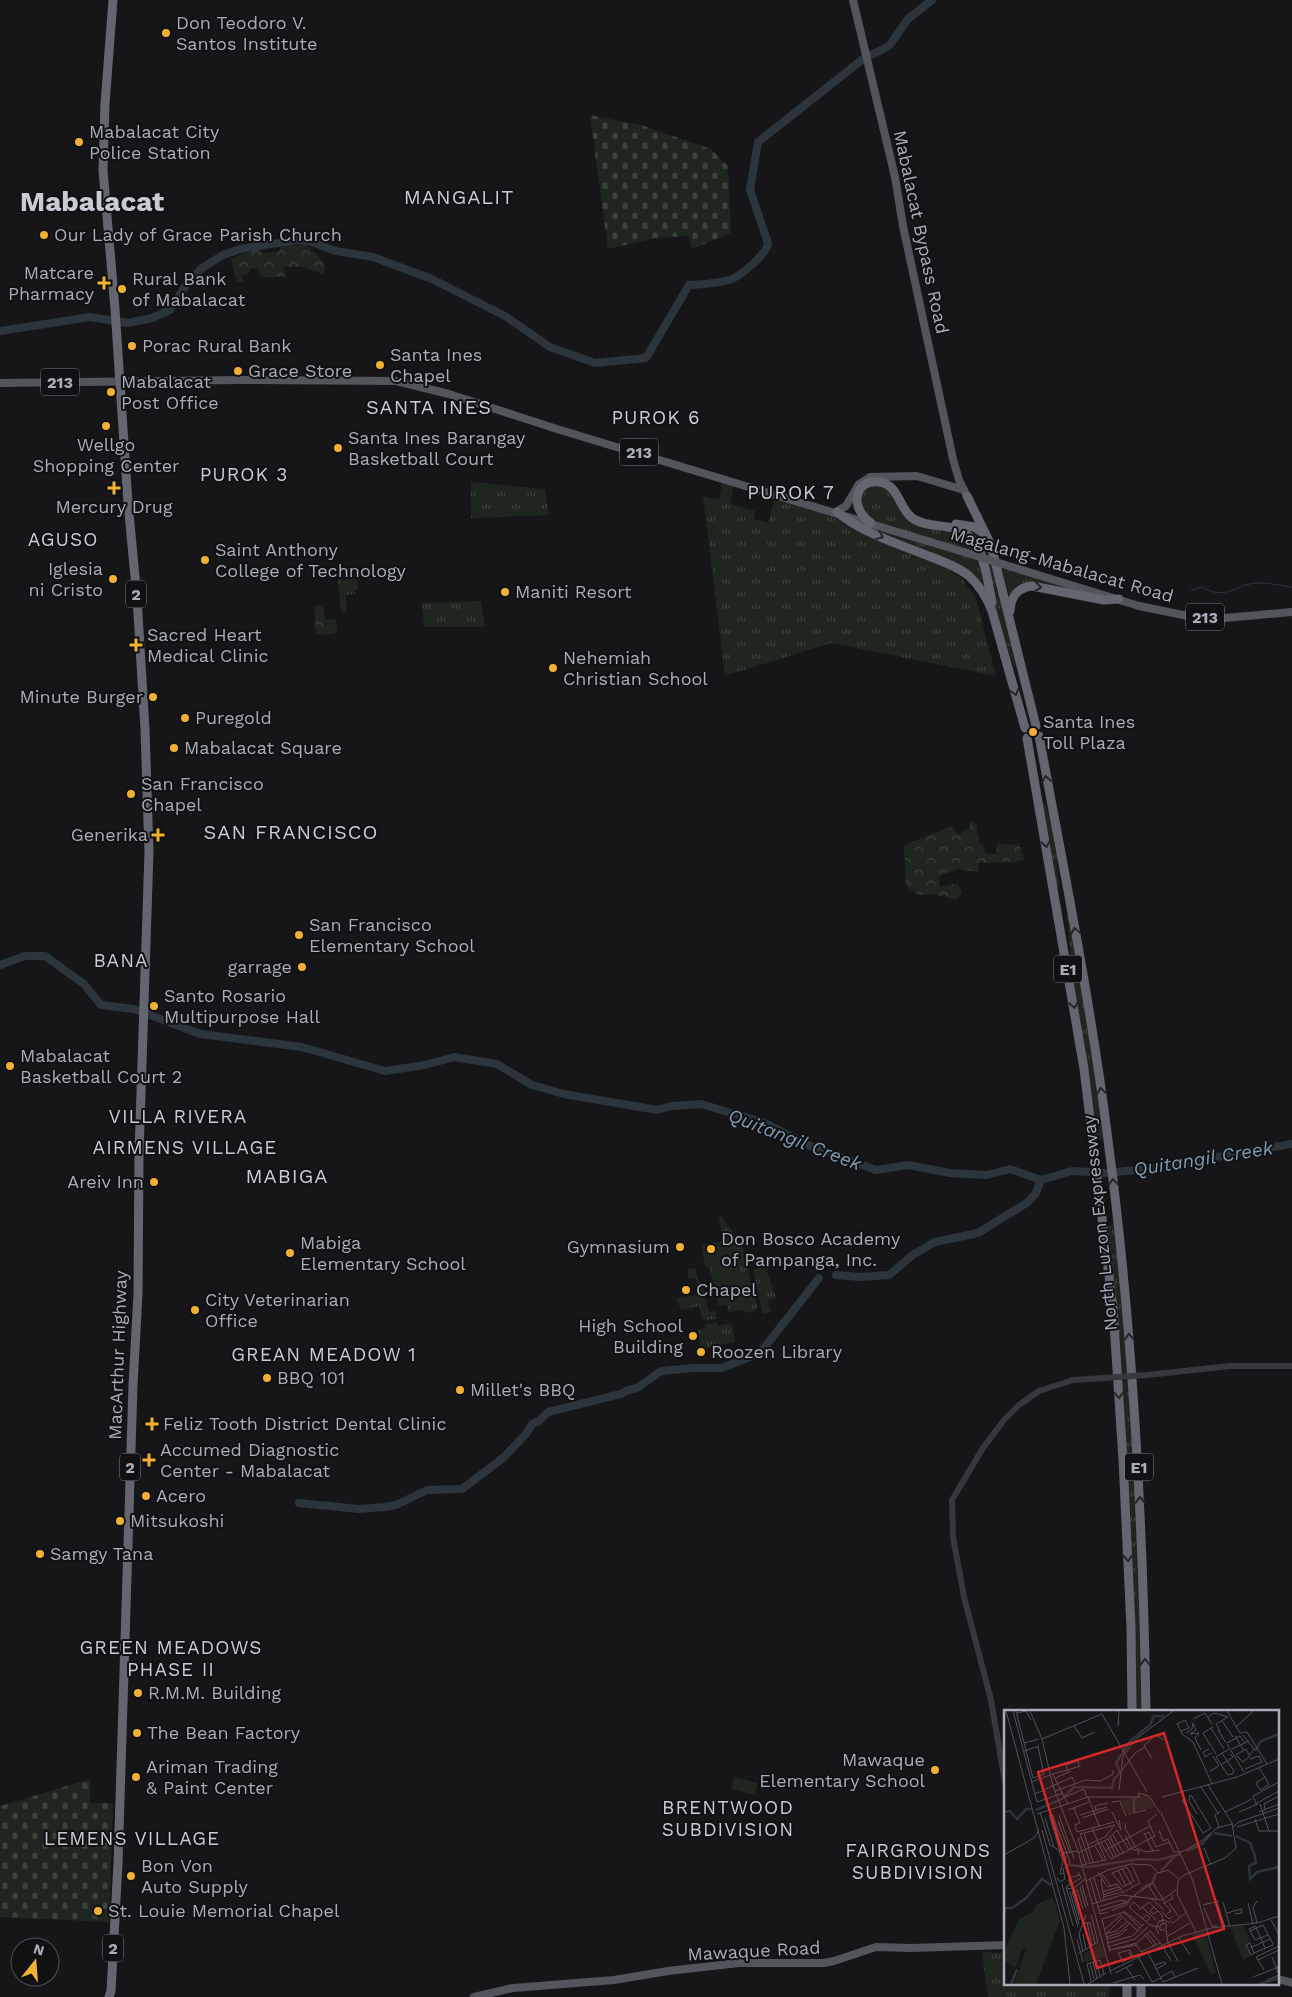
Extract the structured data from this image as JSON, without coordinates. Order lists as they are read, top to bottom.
{
  "streets": {
    "highway": [
      "2",
      "E1",
      "North Luzon Expressway",
      "MacArthur Highway"
    ],
    "main road": [
      "Mabalacat Bypass Road",
      "213",
      "Magalang-Mabalacat Road",
      "Mawaque Road"
    ]
  },
  "crossings": [
    ["213", "Magalang-Mabalacat Road"],
    ["213", "MacArthur Highway"]
  ],
  "districts": [
    "MANGALIT",
    "Mabalacat",
    "SANTA INES",
    "PUROK 6",
    "PUROK 3",
    "PUROK 7",
    "AGUSO",
    "SAN FRANCISCO",
    "BANA",
    "VILLA RIVERA",
    "AIRMENS VILLAGE",
    "MABIGA",
    "GREAN MEADOW 1",
    "GREEN MEADOWS PHASE II",
    "BRENTWOOD SUBDIVISION",
    "LEMENS VILLAGE",
    "FAIRGROUNDS SUBDIVISION"
  ],
  "water": ["Quitangil Creek"],
  "places": {
    "other": [
      "Don Teodoro V. Santos Institute",
      "Mabalacat City Police Station",
      "Our Lady of Grace Parish Church",
      "Rural Bank of Mabalacat",
      "Porac Rural Bank",
      "Santa Ines Chapel",
      "Grace Store",
      "Mabalacat Post Office",
      "Wellgo Shopping Center",
      "Santa Ines Barangay Basketball Court",
      "Saint Anthony College of Technology",
      "Iglesia ni Cristo",
      "Maniti Resort",
      "Nehemiah Christian School",
      "Minute Burger",
      "Puregold",
      "Santa Ines Toll Plaza",
      "Mabalacat Square",
      "San Francisco Chapel",
      "San Francisco Elementary School",
      "garrage",
      "Santo Rosario Multipurpose Hall",
      "Mabalacat Basketball Court 2",
      "Areiv Inn",
      "Gymnasium",
      "Don Bosco Academy of Pampanga, Inc.",
      "Mabiga Elementary School",
      "Chapel",
      "City Veterinarian Office",
      "High School Building",
      "Roozen Library",
      "BBQ 101",
      "Millet's BBQ",
      "Acero",
      "Mitsukoshi",
      "Samgy Tana",
      "R.M.M. Building",
      "The Bean Factory",
      "Mawaque Elementary School",
      "Ariman Trading & Paint Center",
      "Bon Von Auto Supply",
      "St. Louie Memorial Chapel"
    ],
    "health": [
      "Matcare Pharmacy",
      "Mercury Drug",
      "Sacred Heart Medical Clinic",
      "Generika",
      "Feliz Tooth District Dental Clinic",
      "Accumed Diagnostic Center - Mabalacat"
    ]
  },
  "north": "top"
}
